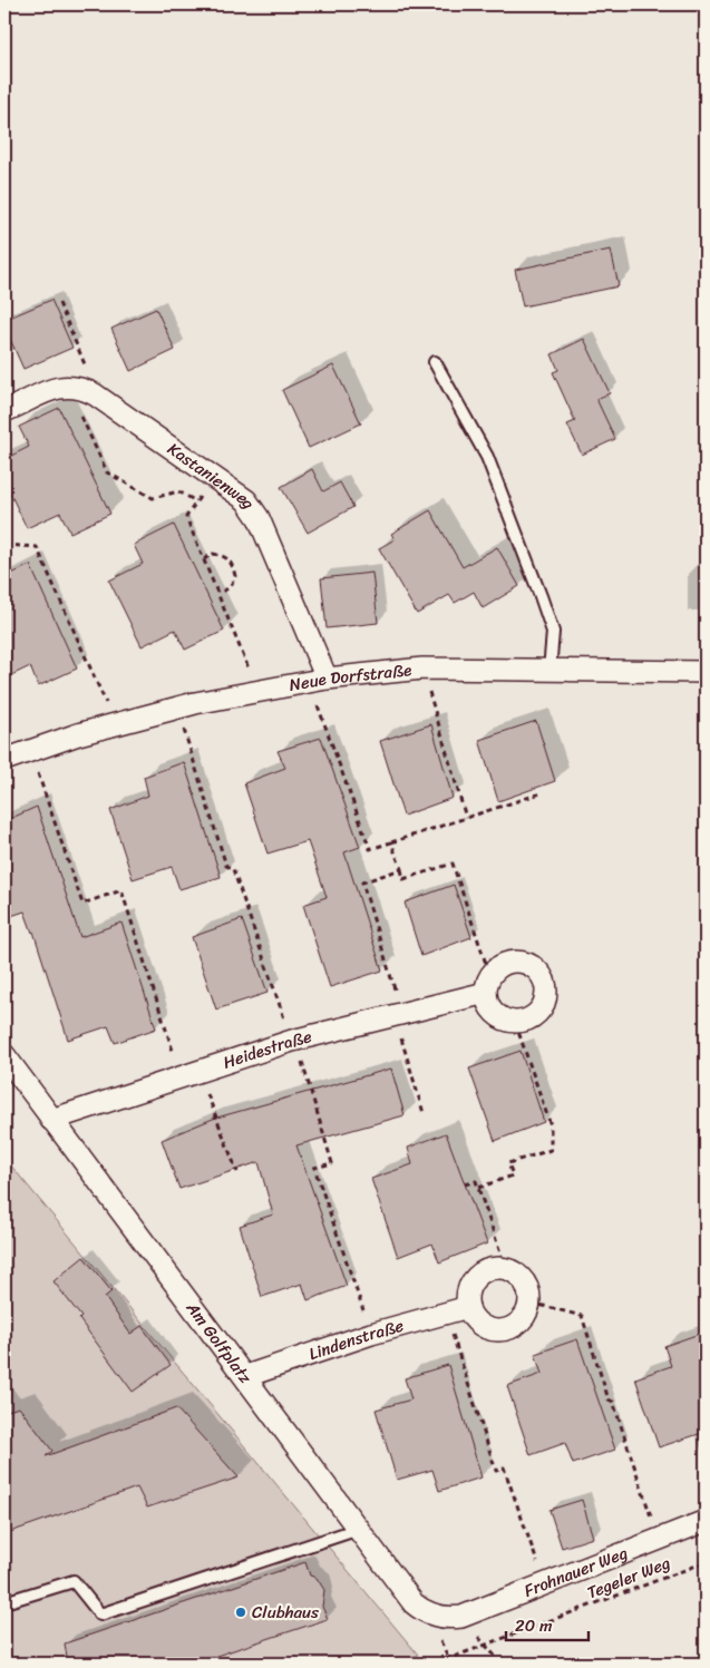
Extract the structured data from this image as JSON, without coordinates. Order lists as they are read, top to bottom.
{
  "streets": {
    "street": [
      "Kastanienweg",
      "Neue Dorfstraße",
      "Heidestraße",
      "Lindenstraße",
      "Am Golfplatz",
      "Frohnauer Weg"
    ],
    "path": ["Tegeler Weg"]
  },
  "crossings": [
    ["Kastanienweg", "Neue Dorfstraße"],
    ["Heidestraße", "Am Golfplatz"],
    ["Lindenstraße", "Am Golfplatz"],
    ["Am Golfplatz", "Frohnauer Weg"]
  ],
  "places": ["Clubhaus"],
  "scale_bar": "20 m"
}
